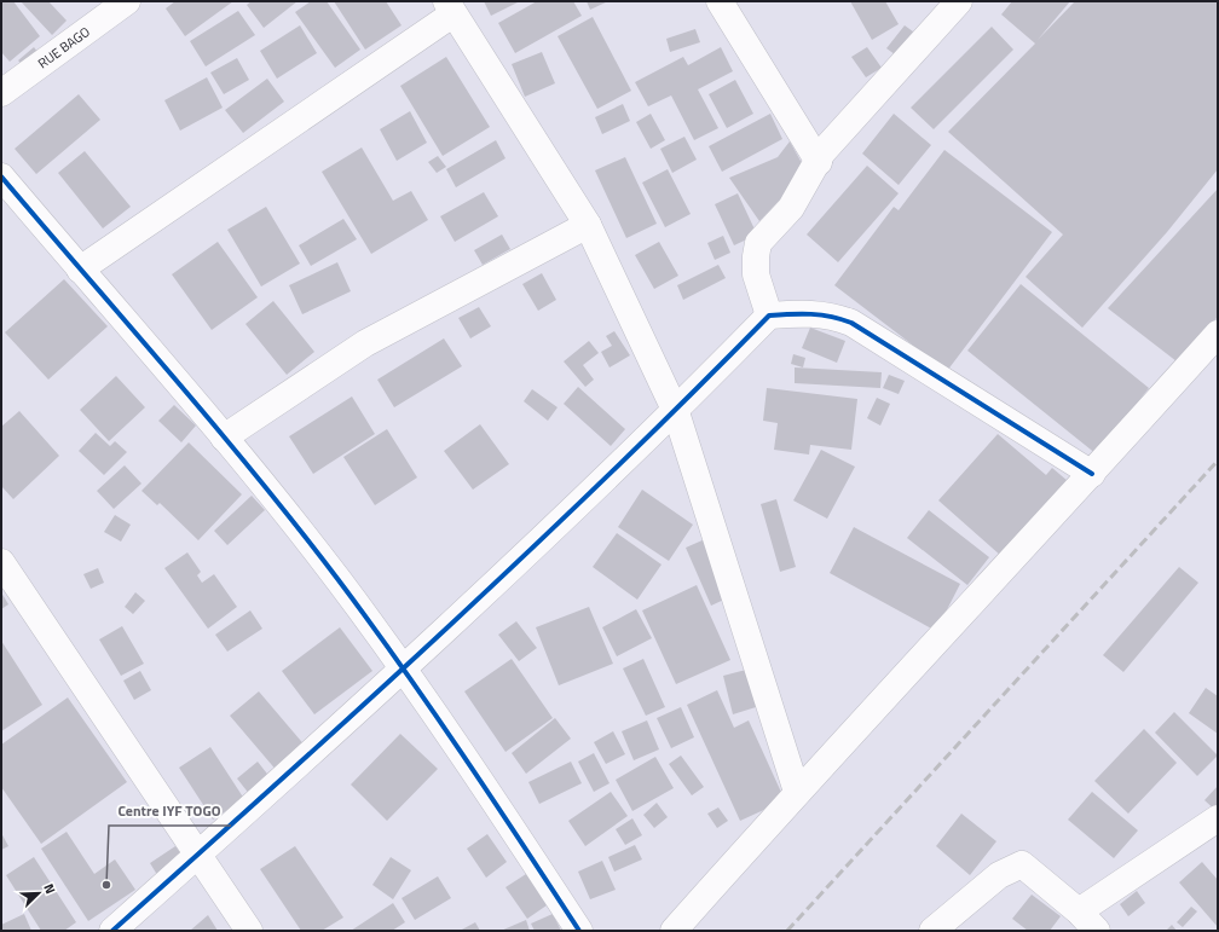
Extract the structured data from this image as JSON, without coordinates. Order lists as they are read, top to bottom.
{
  "streets": {
    "street": ["RUE BAGO"]
  },
  "places": ["Centre IYF TOGO"],
  "north": "top right"
}
